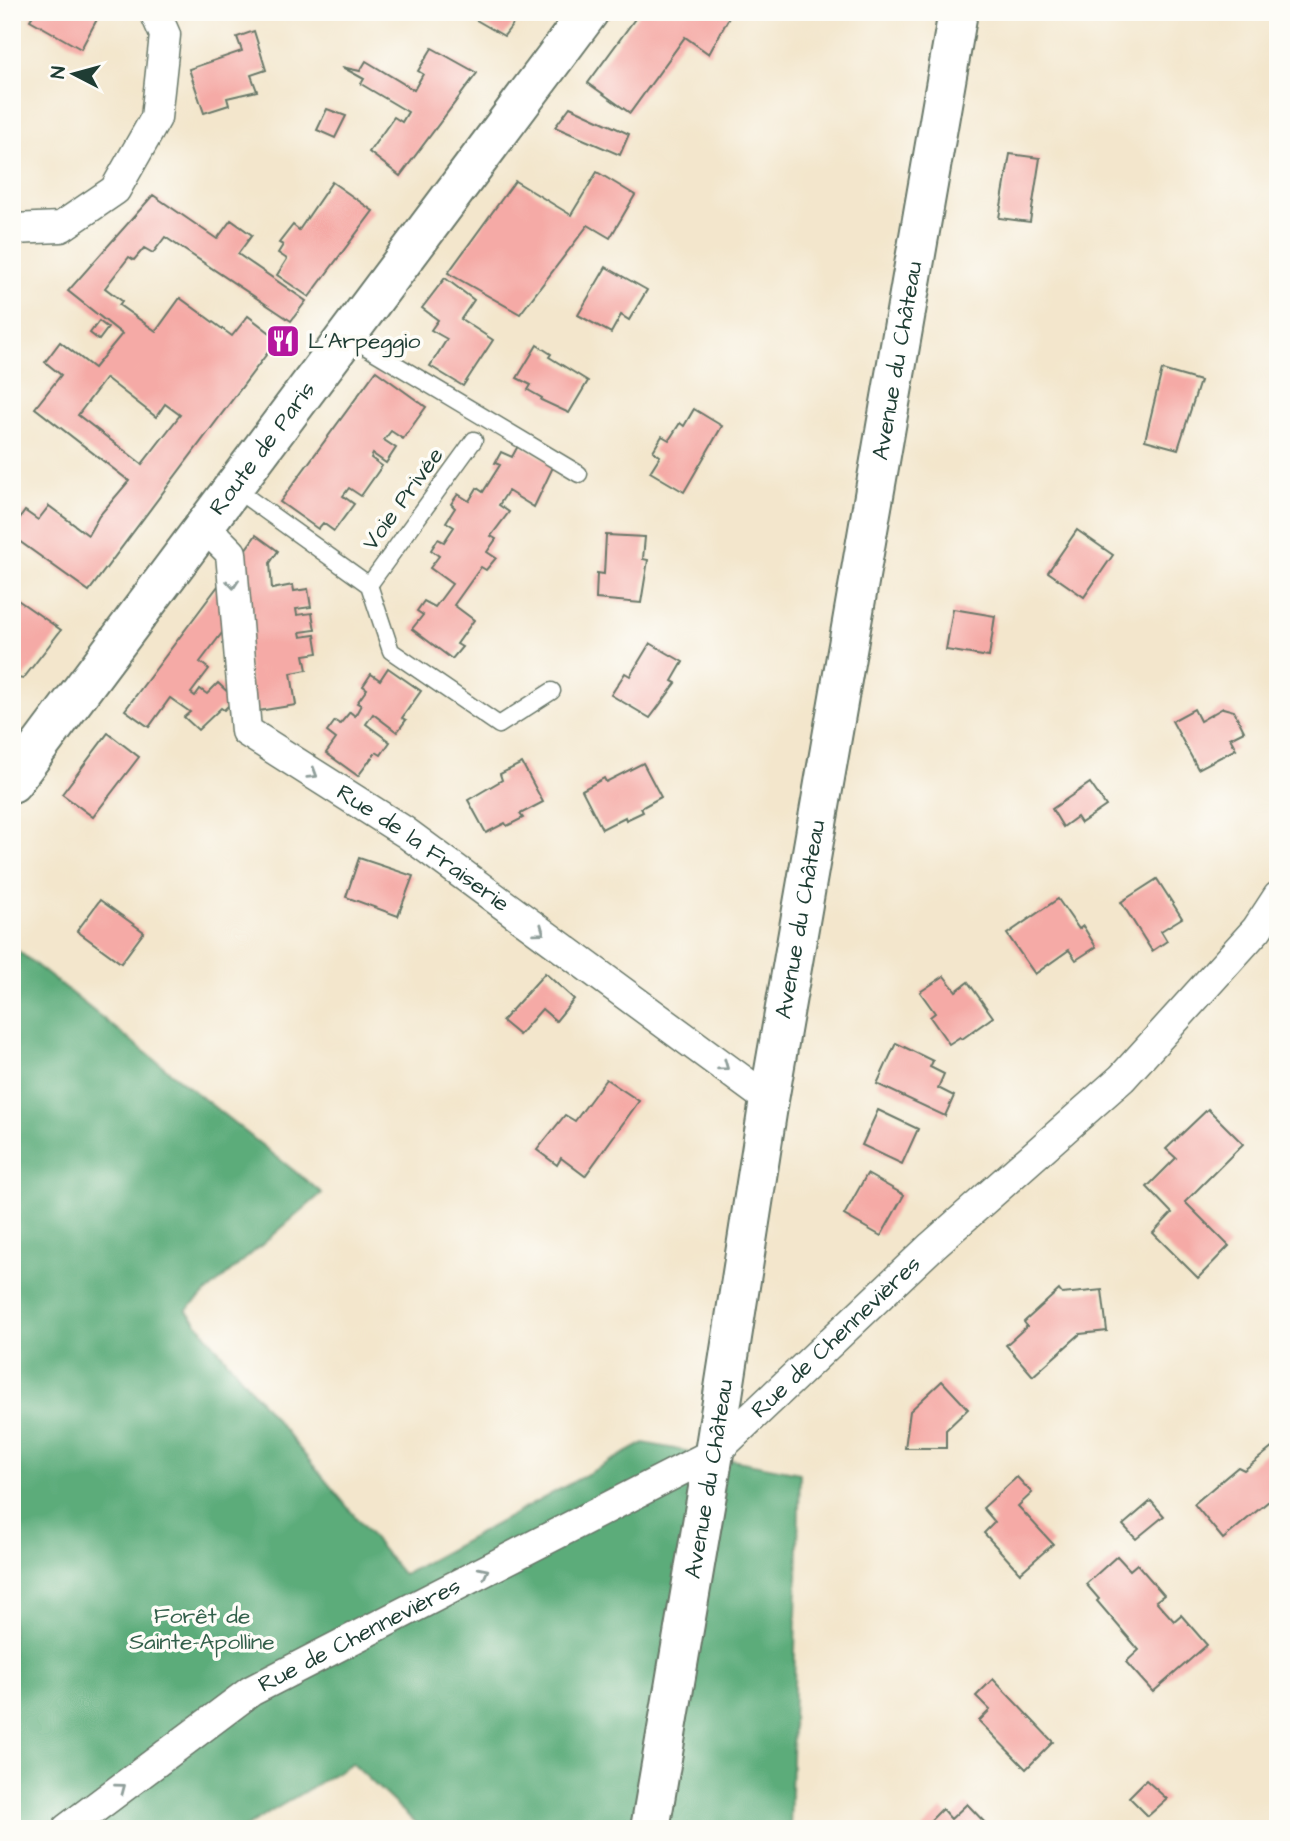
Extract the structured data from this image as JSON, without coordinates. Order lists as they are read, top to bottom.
{
  "streets": {
    "main road": ["Avenue du Château", "Route de Paris"],
    "street": ["Rue de la Fraiserie", "Rue de Chennevières"],
    "lane": ["Voie Privée"]
  },
  "crossings": [
    ["Avenue du Château", "Rue de la Fraiserie"],
    ["Avenue du Château", "Rue de Chennevières"],
    ["Route de Paris", "Voie Privée"],
    ["Route de Paris", "Rue de la Fraiserie"]
  ],
  "one_way": ["Rue de la Fraiserie", "Rue de Chennevières"],
  "parks": ["Forêt de Sainte-Apolline"],
  "places": {
    "restaurant": ["L'Arpeggio"]
  },
  "north": "left"
}
